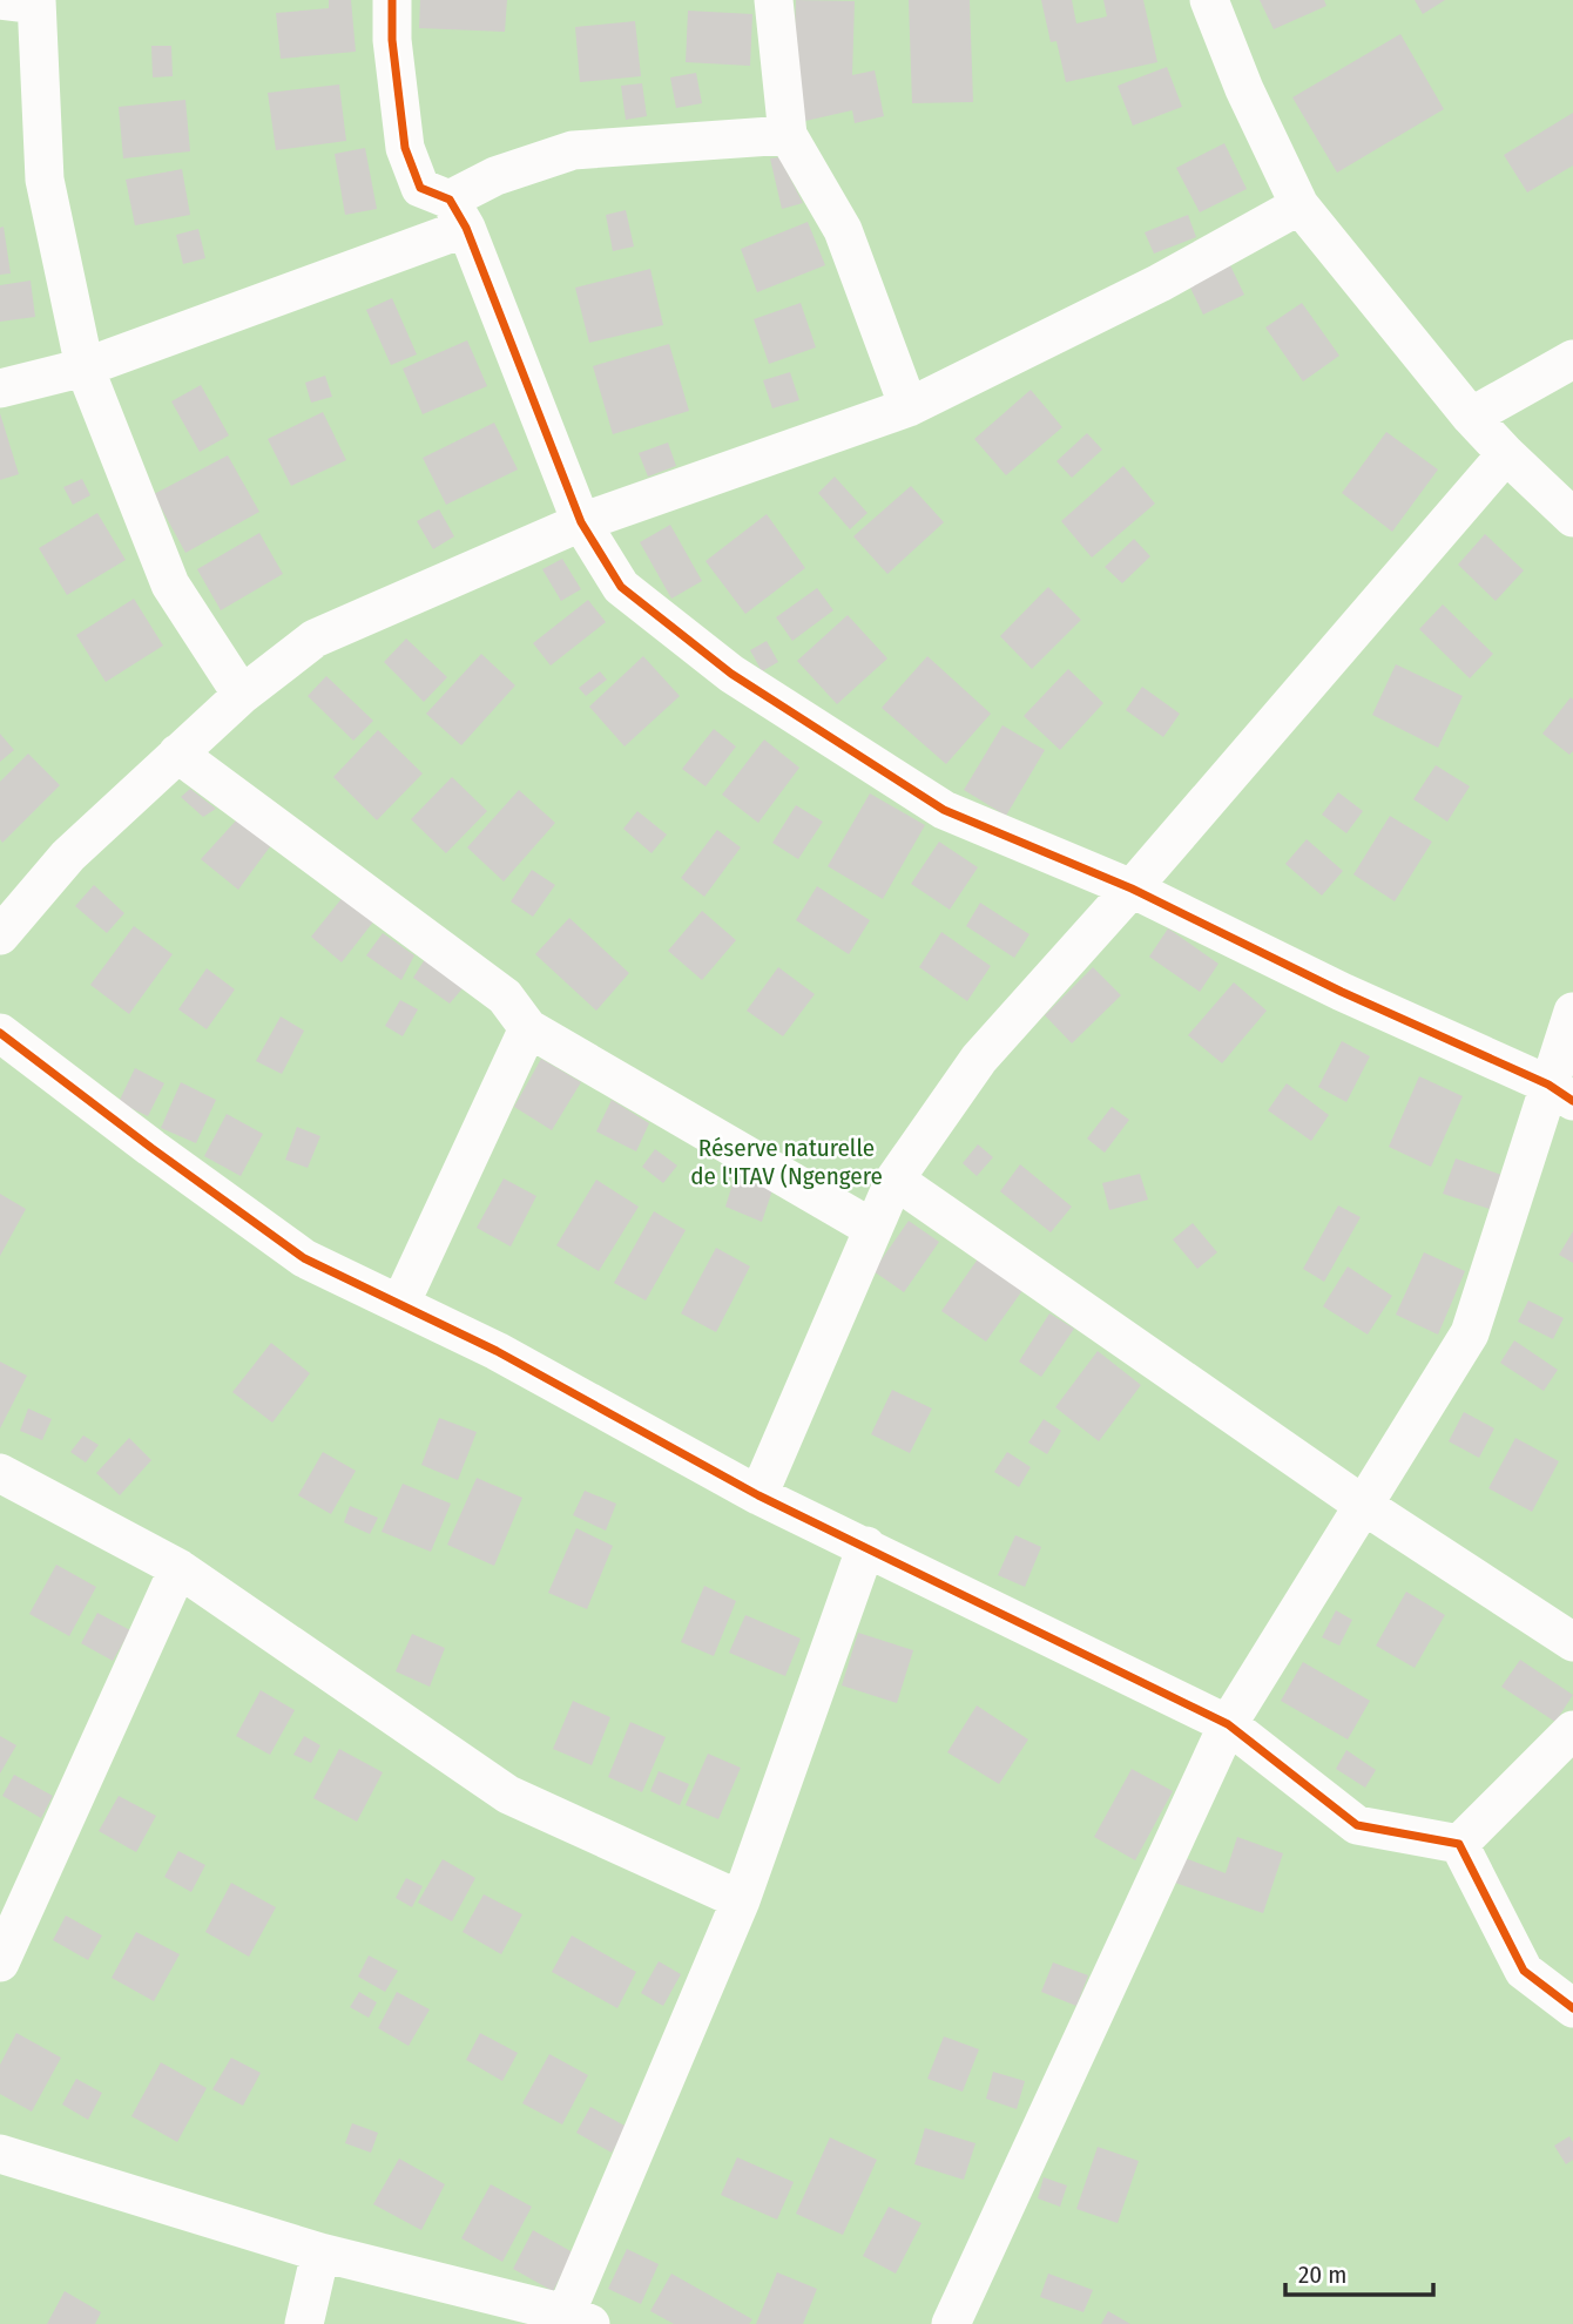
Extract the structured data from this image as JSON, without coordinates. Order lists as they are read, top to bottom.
{
  "parks": ["Réserve naturelle de l'ITAV (Ngengere"],
  "scale_bar": "20 m"
}
